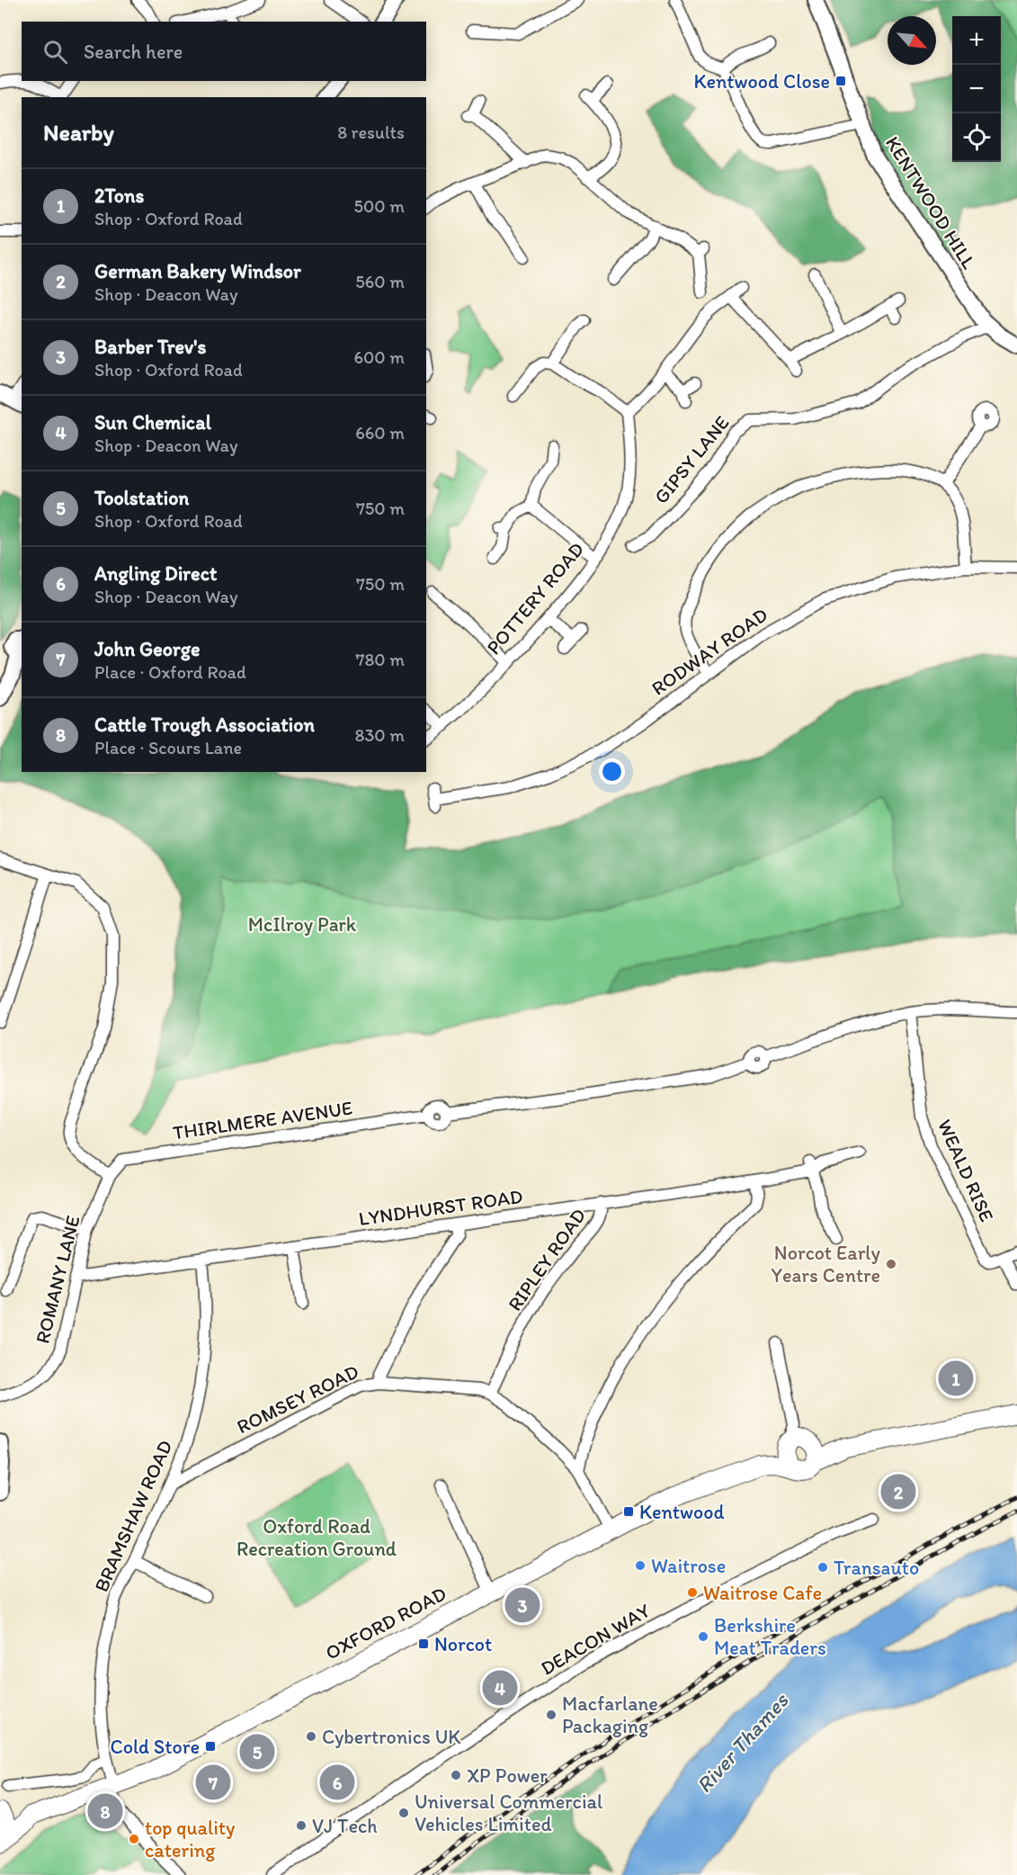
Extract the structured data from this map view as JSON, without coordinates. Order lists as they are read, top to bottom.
{
  "streets": {
    "main road": ["OXFORD ROAD"],
    "street": [
      "KENTWOOD HILL",
      "GIPSY LANE",
      "POTTERY ROAD",
      "RODWAY ROAD",
      "THIRLMERE AVENUE",
      "WEALD RISE",
      "LYNDHURST ROAD",
      "RIPLEY ROAD",
      "ROMANY LANE",
      "ROMSEY ROAD",
      "BRAMSHAW ROAD",
      "DEACON WAY"
    ]
  },
  "crossings": [
    ["KENTWOOD HILL", "GIPSY LANE"],
    ["THIRLMERE AVENUE", "WEALD RISE"],
    ["THIRLMERE AVENUE", "ROMANY LANE"],
    ["LYNDHURST ROAD", "RIPLEY ROAD"],
    ["LYNDHURST ROAD", "ROMANY LANE"],
    ["LYNDHURST ROAD", "BRAMSHAW ROAD"],
    ["RIPLEY ROAD", "ROMSEY ROAD"],
    ["ROMSEY ROAD", "BRAMSHAW ROAD"],
    ["ROMSEY ROAD", "OXFORD ROAD"],
    ["BRAMSHAW ROAD", "OXFORD ROAD"]
  ],
  "water": ["River Thames"],
  "parks": ["McIlroy Park", "Oxford Road Recreation Ground"],
  "places": {
    "transit": [
      "Kentwood Close",
      "Kentwood",
      "Norcot",
      "Cold Store"
    ],
    "other": [
      "Norcot Early Years Centre",
      "Waitrose",
      "Transauto",
      "Waitrose Cafe",
      "Berkshire Meat Traders",
      "Macfarlane Packaging",
      "Cybertronics UK",
      "XP Power",
      "Universal Commercial Vehicles Limited",
      "VJ Tech",
      "top quality catering"
    ]
  },
  "north": "bottom right",
  "page": {
    "map_buttons": ["+", "−"],
    "search": "Search here",
    "heading": ["Nearby", "8 results"],
    "list": [
      {
        "mark": "1",
        "name": "2Tons",
        "note": "Shop · Oxford Road",
        "value": "500 m"
      },
      {
        "mark": "2",
        "name": "German Bakery Windsor",
        "note": "Shop · Deacon Way",
        "value": "560 m"
      },
      {
        "mark": "3",
        "name": "Barber Trev's",
        "note": "Shop · Oxford Road",
        "value": "600 m"
      },
      {
        "mark": "4",
        "name": "Sun Chemical",
        "note": "Shop · Deacon Way",
        "value": "660 m"
      },
      {
        "mark": "5",
        "name": "Toolstation",
        "note": "Shop · Oxford Road",
        "value": "750 m"
      },
      {
        "mark": "6",
        "name": "Angling Direct",
        "note": "Shop · Deacon Way",
        "value": "750 m"
      },
      {
        "mark": "7",
        "name": "John George",
        "note": "Place · Oxford Road",
        "value": "780 m"
      },
      {
        "mark": "8",
        "name": "Cattle Trough Association",
        "note": "Place · Scours Lane",
        "value": "830 m"
      }
    ],
    "pins": [
      "1",
      "2",
      "3",
      "4",
      "5",
      "6",
      "7",
      "8"
    ]
  }
}
